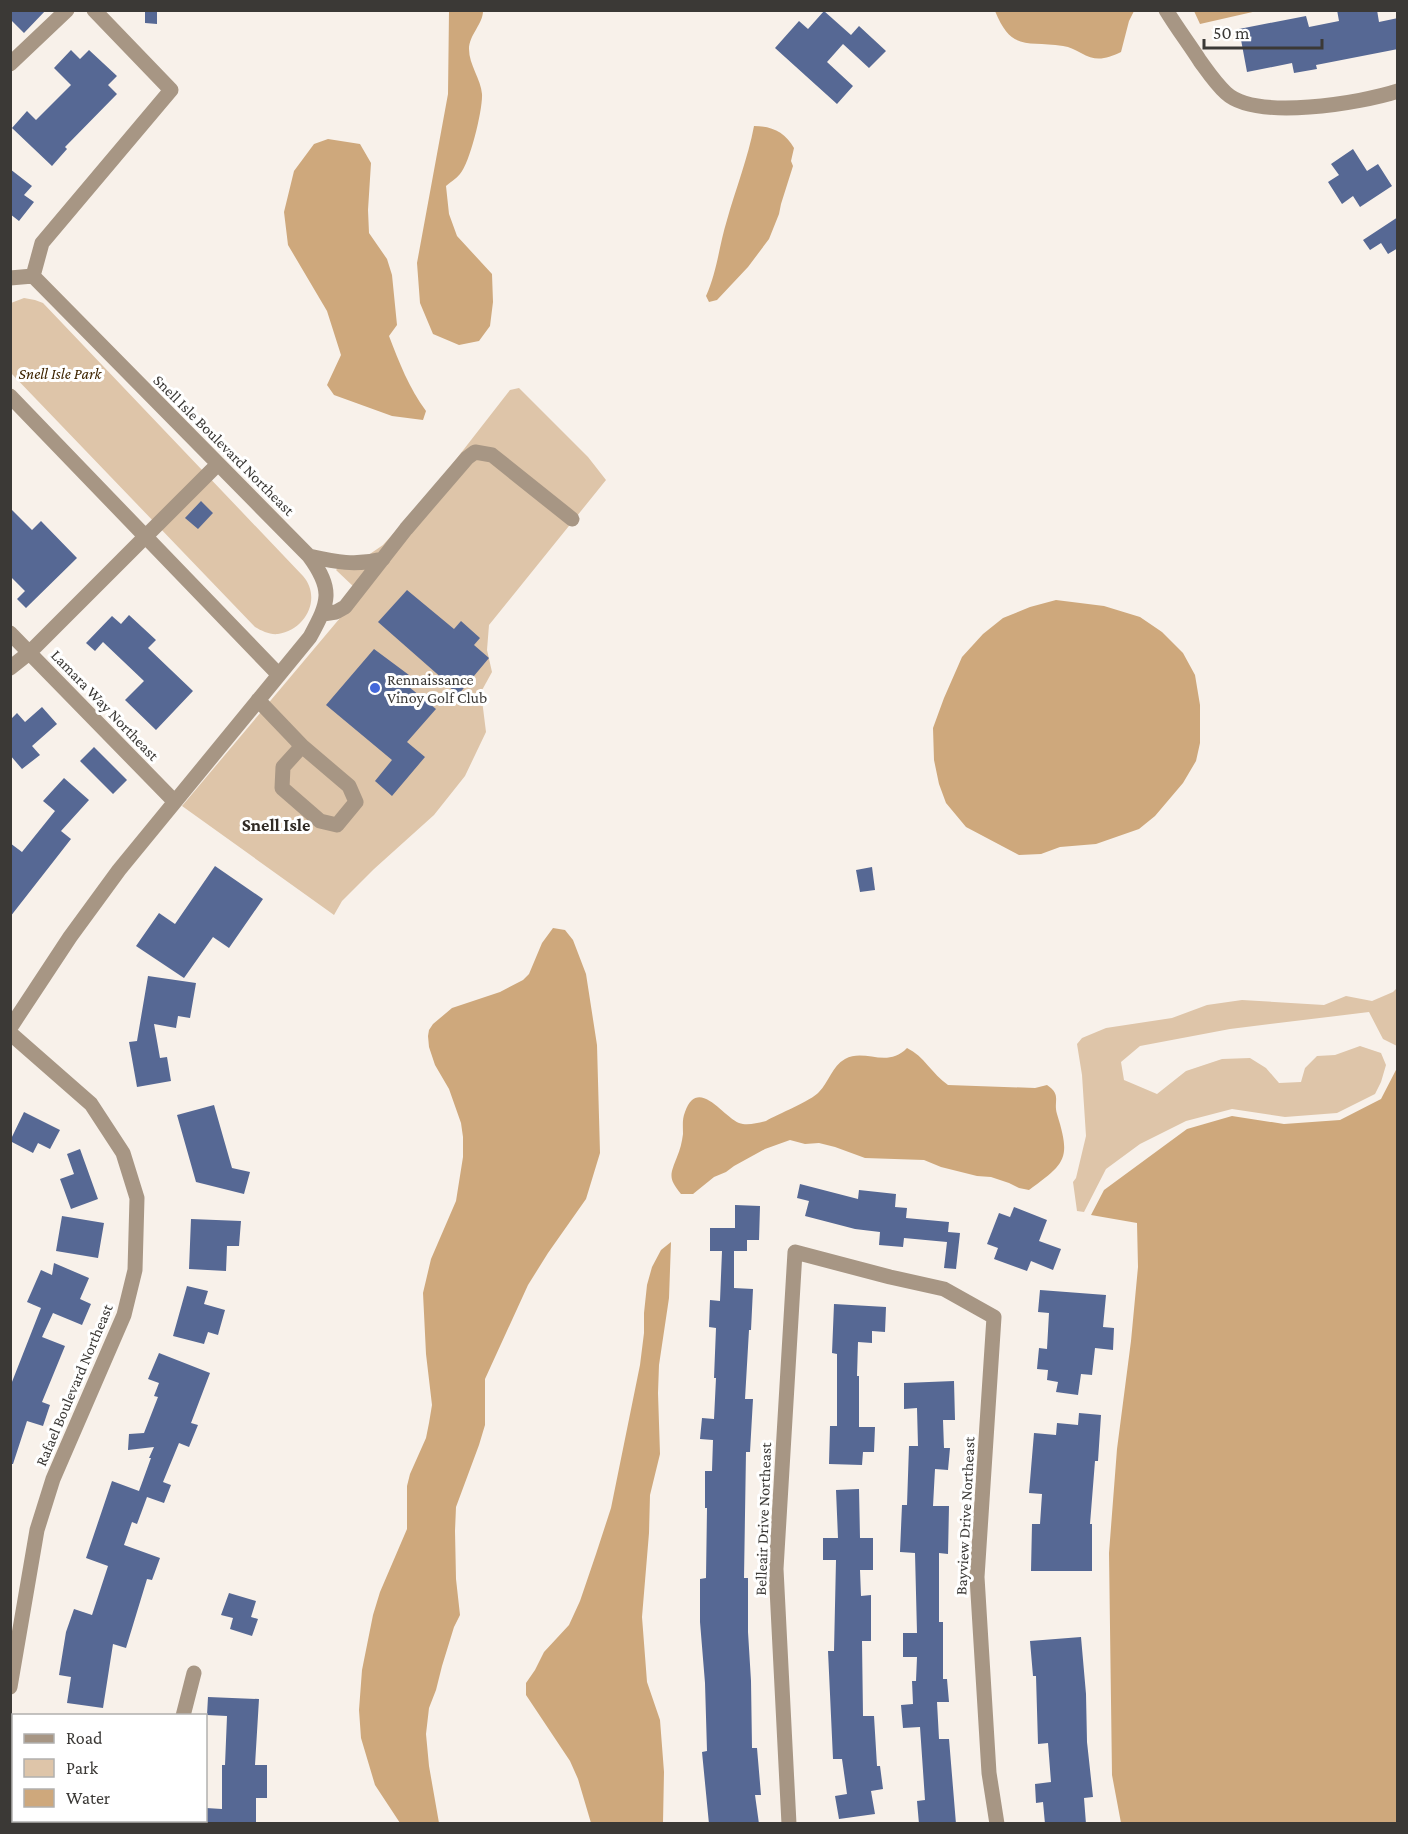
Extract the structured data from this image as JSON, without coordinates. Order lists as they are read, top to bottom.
{
  "streets": {
    "street": [
      "Snell Isle Boulevard Northeast",
      "Lamara Way Northeast",
      "Rafael Boulevard Northeast",
      "Bayview Drive Northeast",
      "Belleair Drive Northeast"
    ]
  },
  "crossings": [
    ["Snell Isle Boulevard Northeast", "Lamara Way Northeast"],
    ["Snell Isle Boulevard Northeast", "Rafael Boulevard Northeast"],
    ["Bayview Drive Northeast", "Belleair Drive Northeast"]
  ],
  "districts": ["Snell Isle"],
  "parks": ["Snell Isle Park"],
  "places": ["Rennaissance Vinoy Golf Club"],
  "legend": ["Road", "Park", "Water"],
  "scale_bar": "50 m"
}
